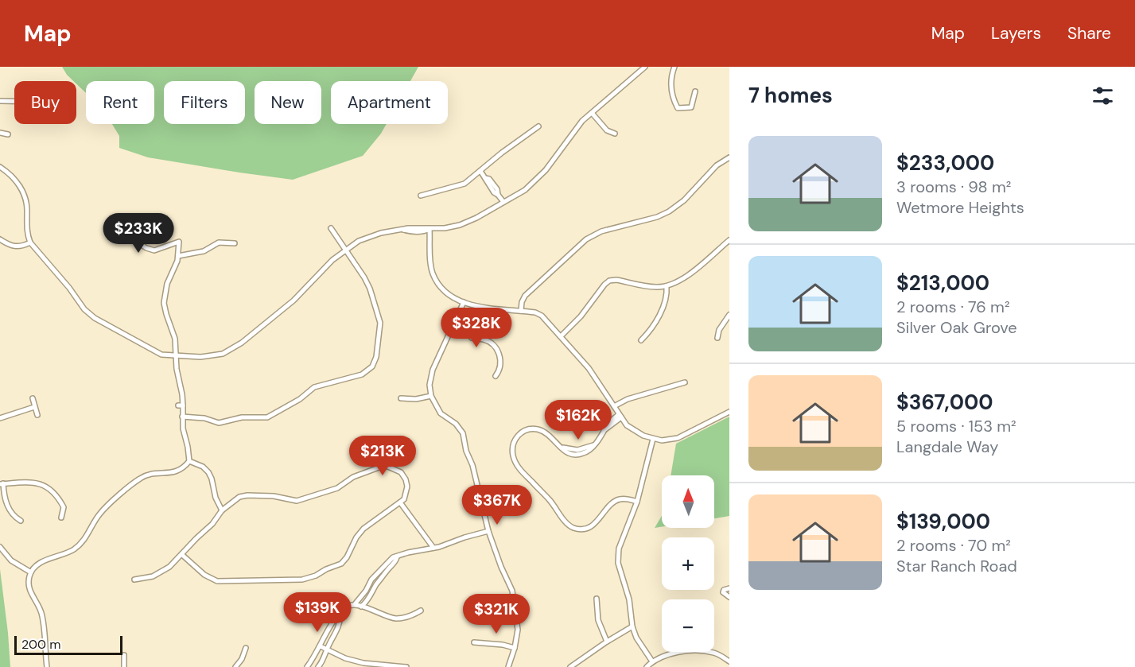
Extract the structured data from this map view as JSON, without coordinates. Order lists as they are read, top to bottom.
{
  "scale_bar": "200 m",
  "north": "top",
  "page": {
    "header": "Map",
    "nav": ["Map", "Layers", "Share"],
    "heading": "7 homes",
    "chip": [
      "Buy",
      "Rent",
      "Filters",
      "New",
      "Apartment"
    ],
    "list": [
      {
        "name": "$233,000",
        "note": "3 rooms · 98 m² · Wetmore Heights"
      },
      {
        "name": "$213,000",
        "note": "2 rooms · 76 m² · Silver Oak Grove"
      },
      {
        "name": "$367,000",
        "note": "5 rooms · 153 m² · Langdale Way"
      },
      {
        "name": "$139,000",
        "note": "2 rooms · 70 m² · Star Ranch Road"
      }
    ],
    "price": [
      "$233K",
      "$328K",
      "$162K",
      "$213K",
      "$367K",
      "$139K",
      "$321K"
    ],
    "map_buttons": ["+", "−"],
    "scale": "200 m"
  }
}
